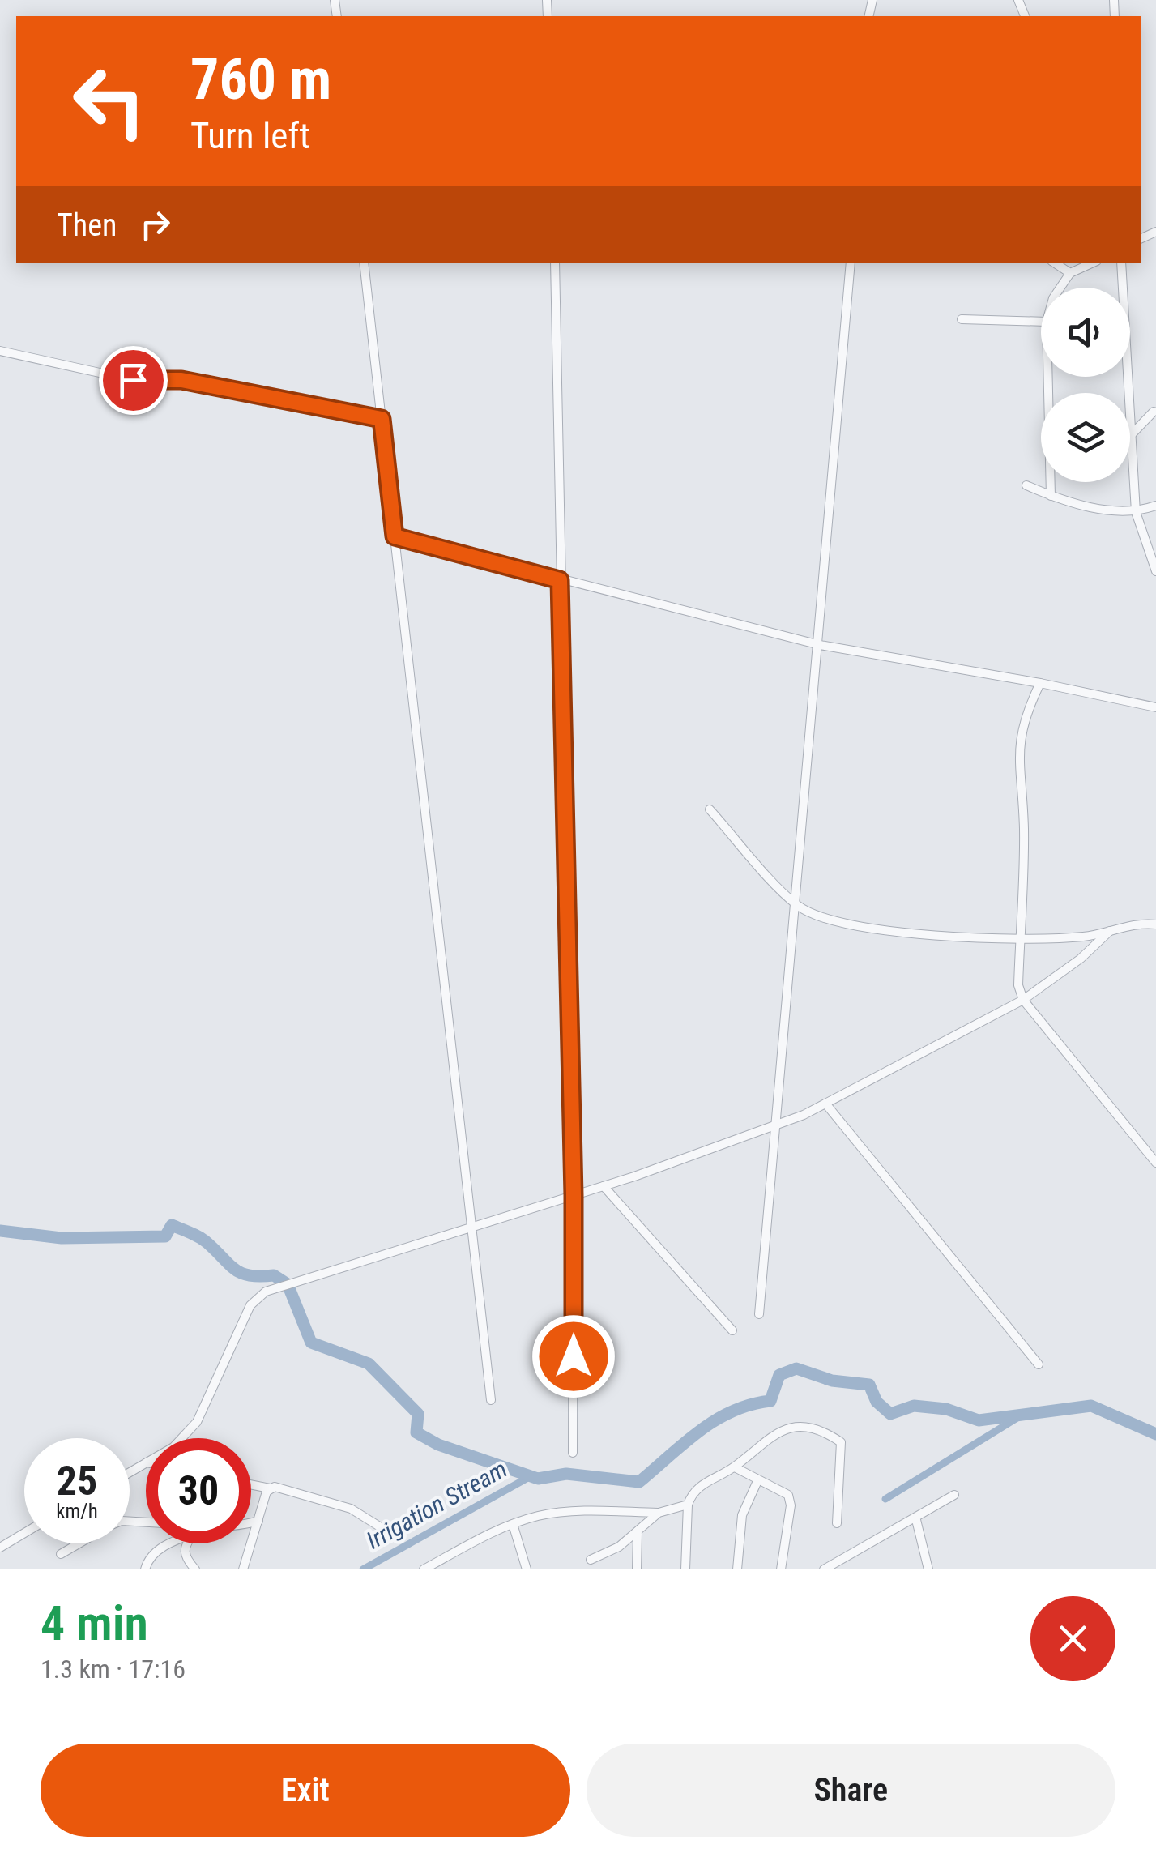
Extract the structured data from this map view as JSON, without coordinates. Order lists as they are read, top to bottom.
{
  "water": ["Irrigation Stream"],
  "page": {
    "turn": ["760 m", "Turn left"],
    "then": "Then",
    "speed": "25 km/h",
    "limit": "30",
    "heading": ["4 min", "1.3 km · 17:16"],
    "buttons": ["Exit", "Share"]
  }
}
